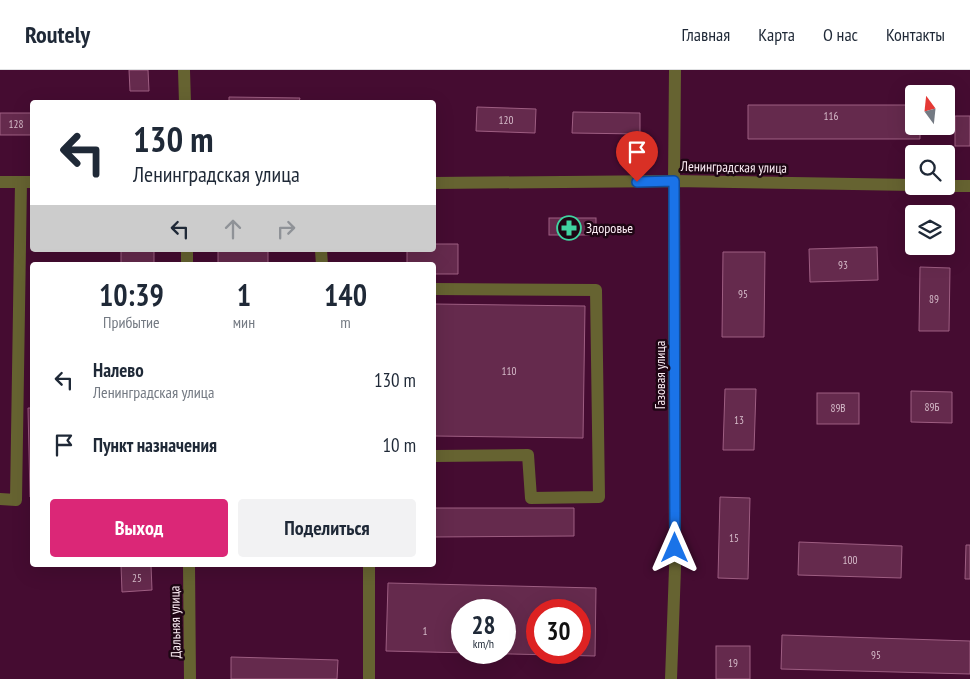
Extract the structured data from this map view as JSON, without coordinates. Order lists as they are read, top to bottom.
{
  "streets": {
    "street": ["Ленинградская улица", "Газовая улица", "Дальняя улица"]
  },
  "crossings": [
    ["Ленинградская улица", "Газовая улица"]
  ],
  "places": {
    "pharmacy": ["Здоровье"]
  },
  "house_numbers": [
    "116",
    "120",
    "128",
    "93",
    "95",
    "89",
    "110",
    "89Б",
    "89В",
    "13",
    "15",
    "100",
    "25",
    "1",
    "95",
    "19"
  ],
  "north": "top",
  "page": {
    "header": "Routely",
    "nav": [
      "Главная",
      "Карта",
      "О нас",
      "Контакты"
    ],
    "turn": ["130 m", "Ленинградская улица"],
    "eta": [
      "10:39",
      "Прибытие",
      "1",
      "мин",
      "140",
      "m"
    ],
    "list": [
      {
        "name": "Налево",
        "note": "Ленинградская улица",
        "value": "130 m"
      },
      {
        "name": "Пункт назначения",
        "value": "10 m"
      }
    ],
    "buttons": ["Выход", "Поделиться"],
    "speed": "28 km/h",
    "limit": "30"
  }
}
